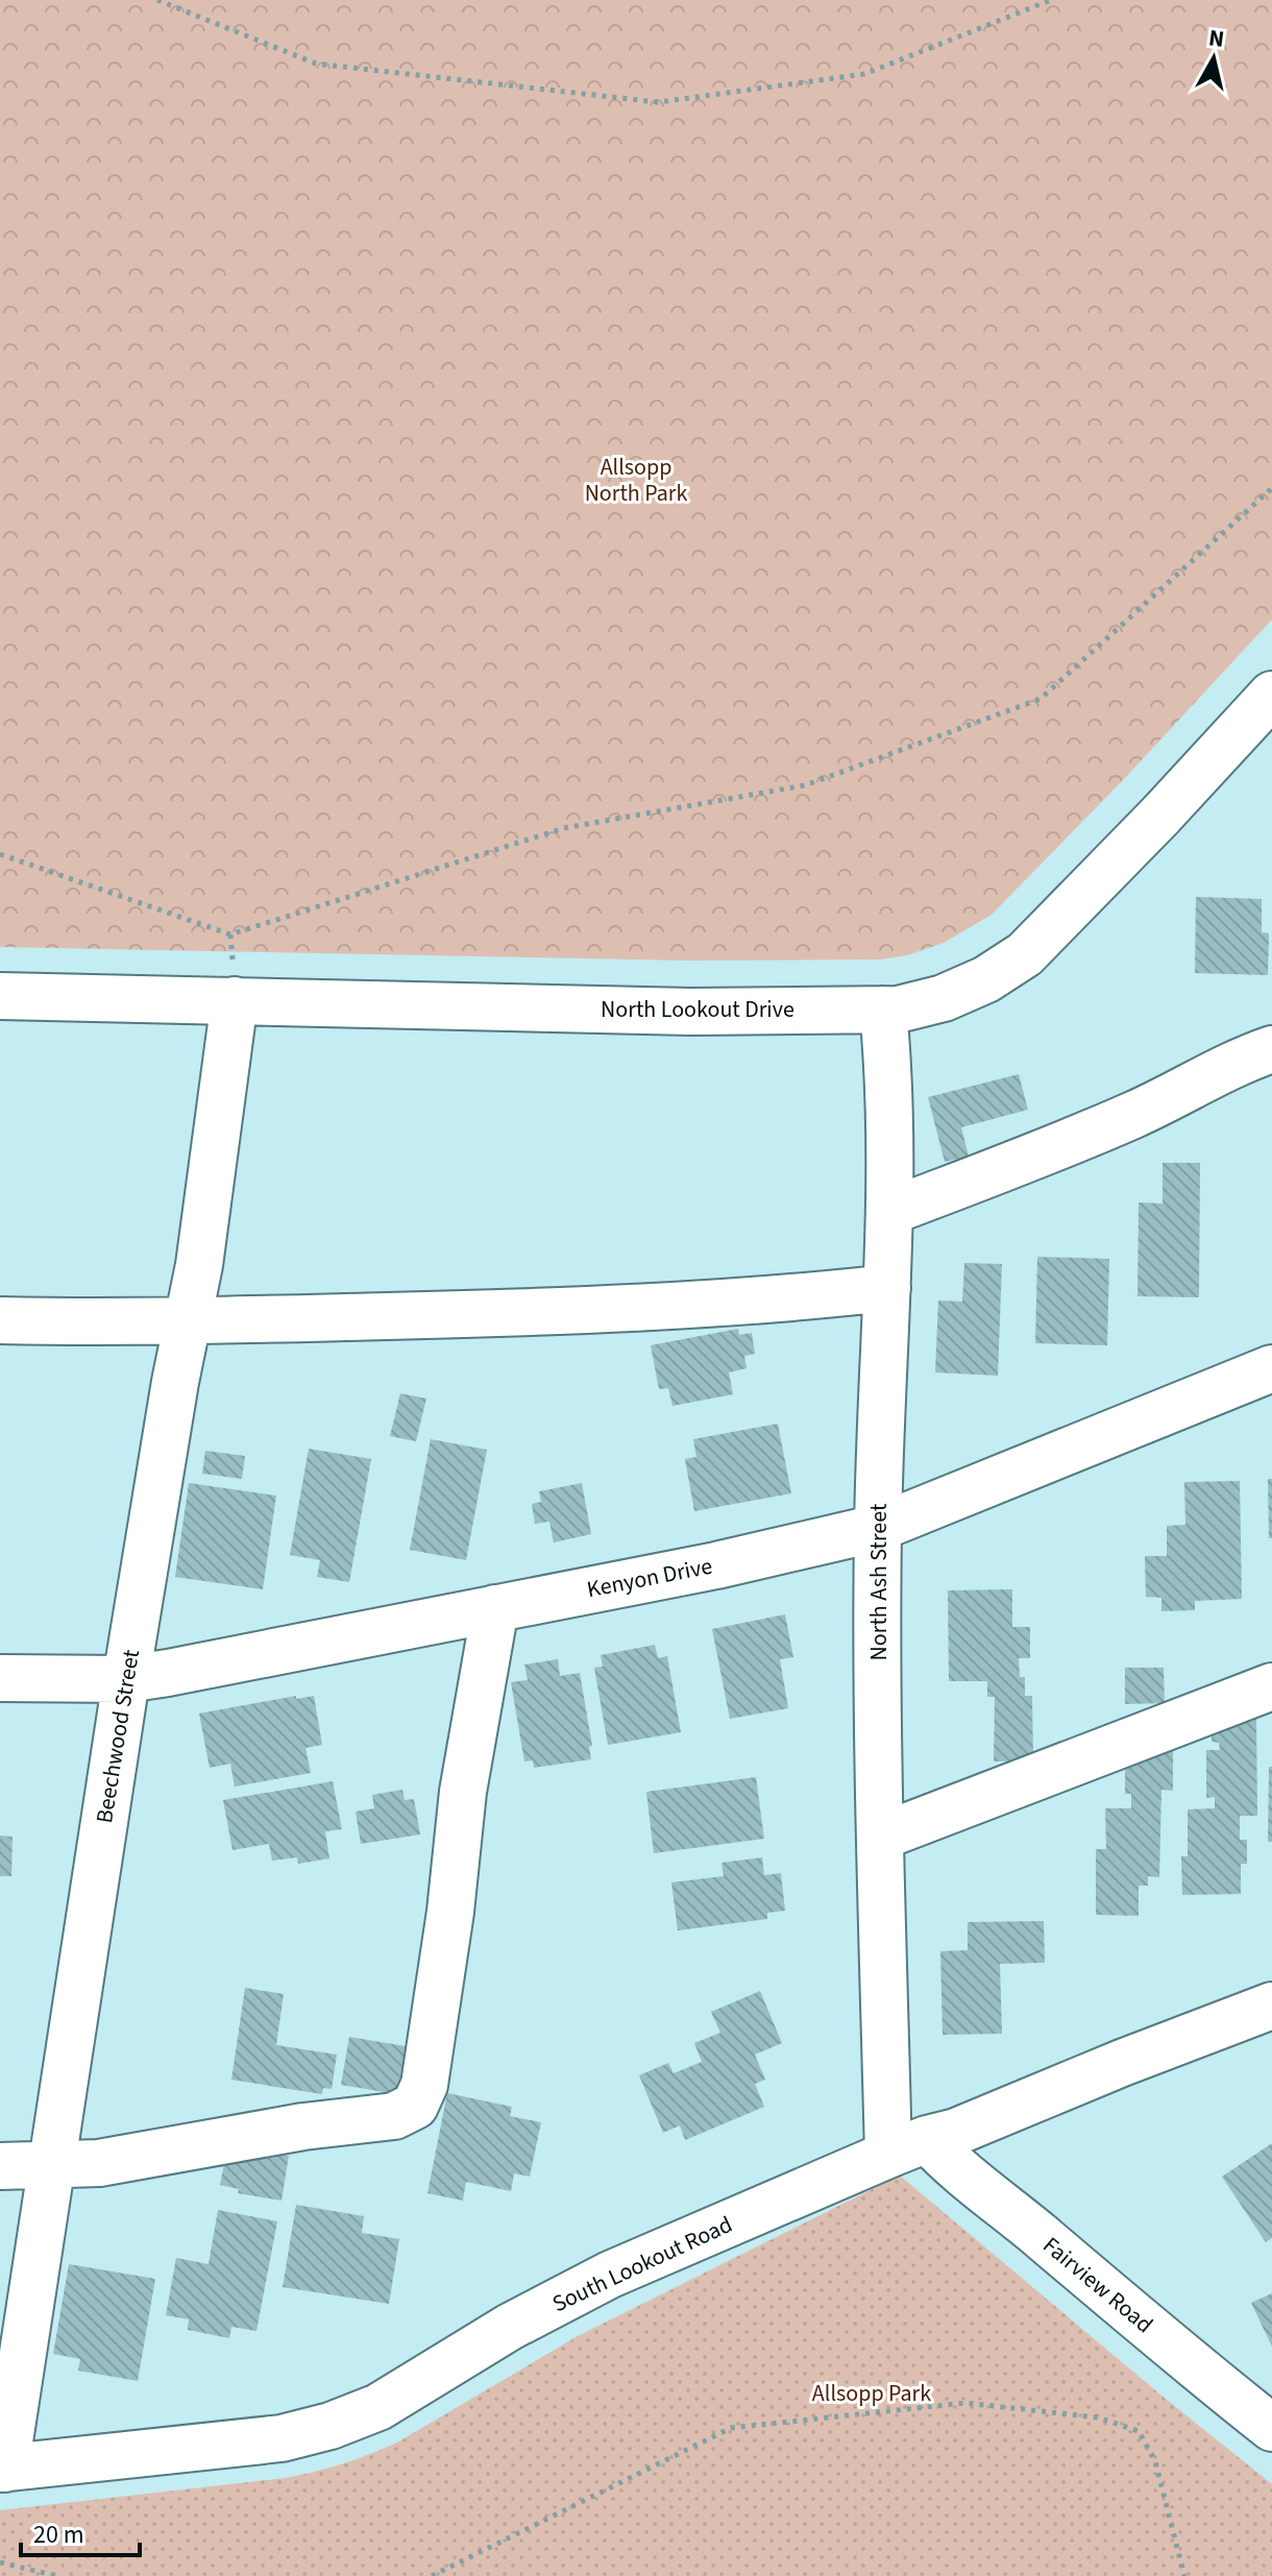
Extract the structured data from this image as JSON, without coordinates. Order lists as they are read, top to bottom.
{
  "streets": {
    "street": [
      "North Lookout Drive",
      "Kenyon Drive",
      "North Ash Street",
      "Beechwood Street",
      "South Lookout Road",
      "Fairview Road"
    ]
  },
  "crossings": [
    ["North Lookout Drive", "North Ash Street"],
    ["North Lookout Drive", "Beechwood Street"],
    ["Kenyon Drive", "North Ash Street"],
    ["Kenyon Drive", "Beechwood Street"],
    ["North Ash Street", "South Lookout Road"],
    ["North Ash Street", "Fairview Road"],
    ["Beechwood Street", "South Lookout Road"],
    ["South Lookout Road", "Fairview Road"]
  ],
  "parks": ["Allsopp North Park", "Allsopp Park"],
  "scale_bar": "20 m",
  "north": "top"
}
